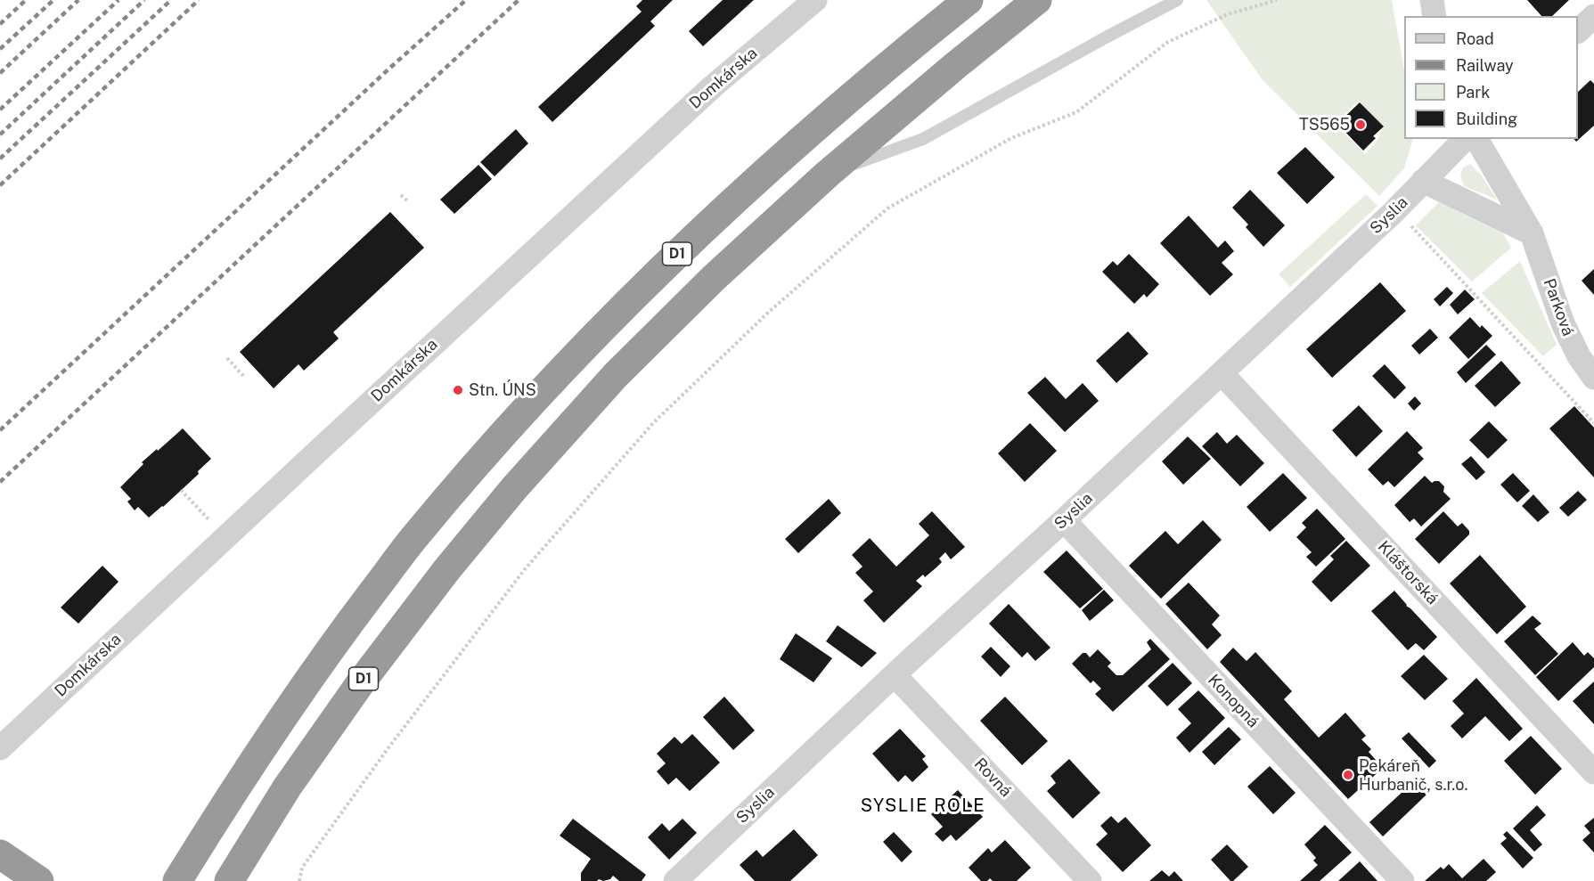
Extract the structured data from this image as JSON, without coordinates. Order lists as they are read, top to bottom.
{
  "streets": {
    "highway": ["D1"],
    "street": [
      "Domkárska",
      "Syslia",
      "Parková",
      "Kláštorská",
      "Konopná",
      "Rovná"
    ]
  },
  "crossings": [
    ["Syslia", "Kláštorská"],
    ["Syslia", "Konopná"],
    ["Syslia", "Rovná"]
  ],
  "districts": ["SYSLIE ROLE"],
  "places": ["TS565", "Stn. ÚNS", "Pekáreň Hurbanič, s.r.o."],
  "legend": [
    "Road",
    "Railway",
    "Park",
    "Building"
  ]
}
